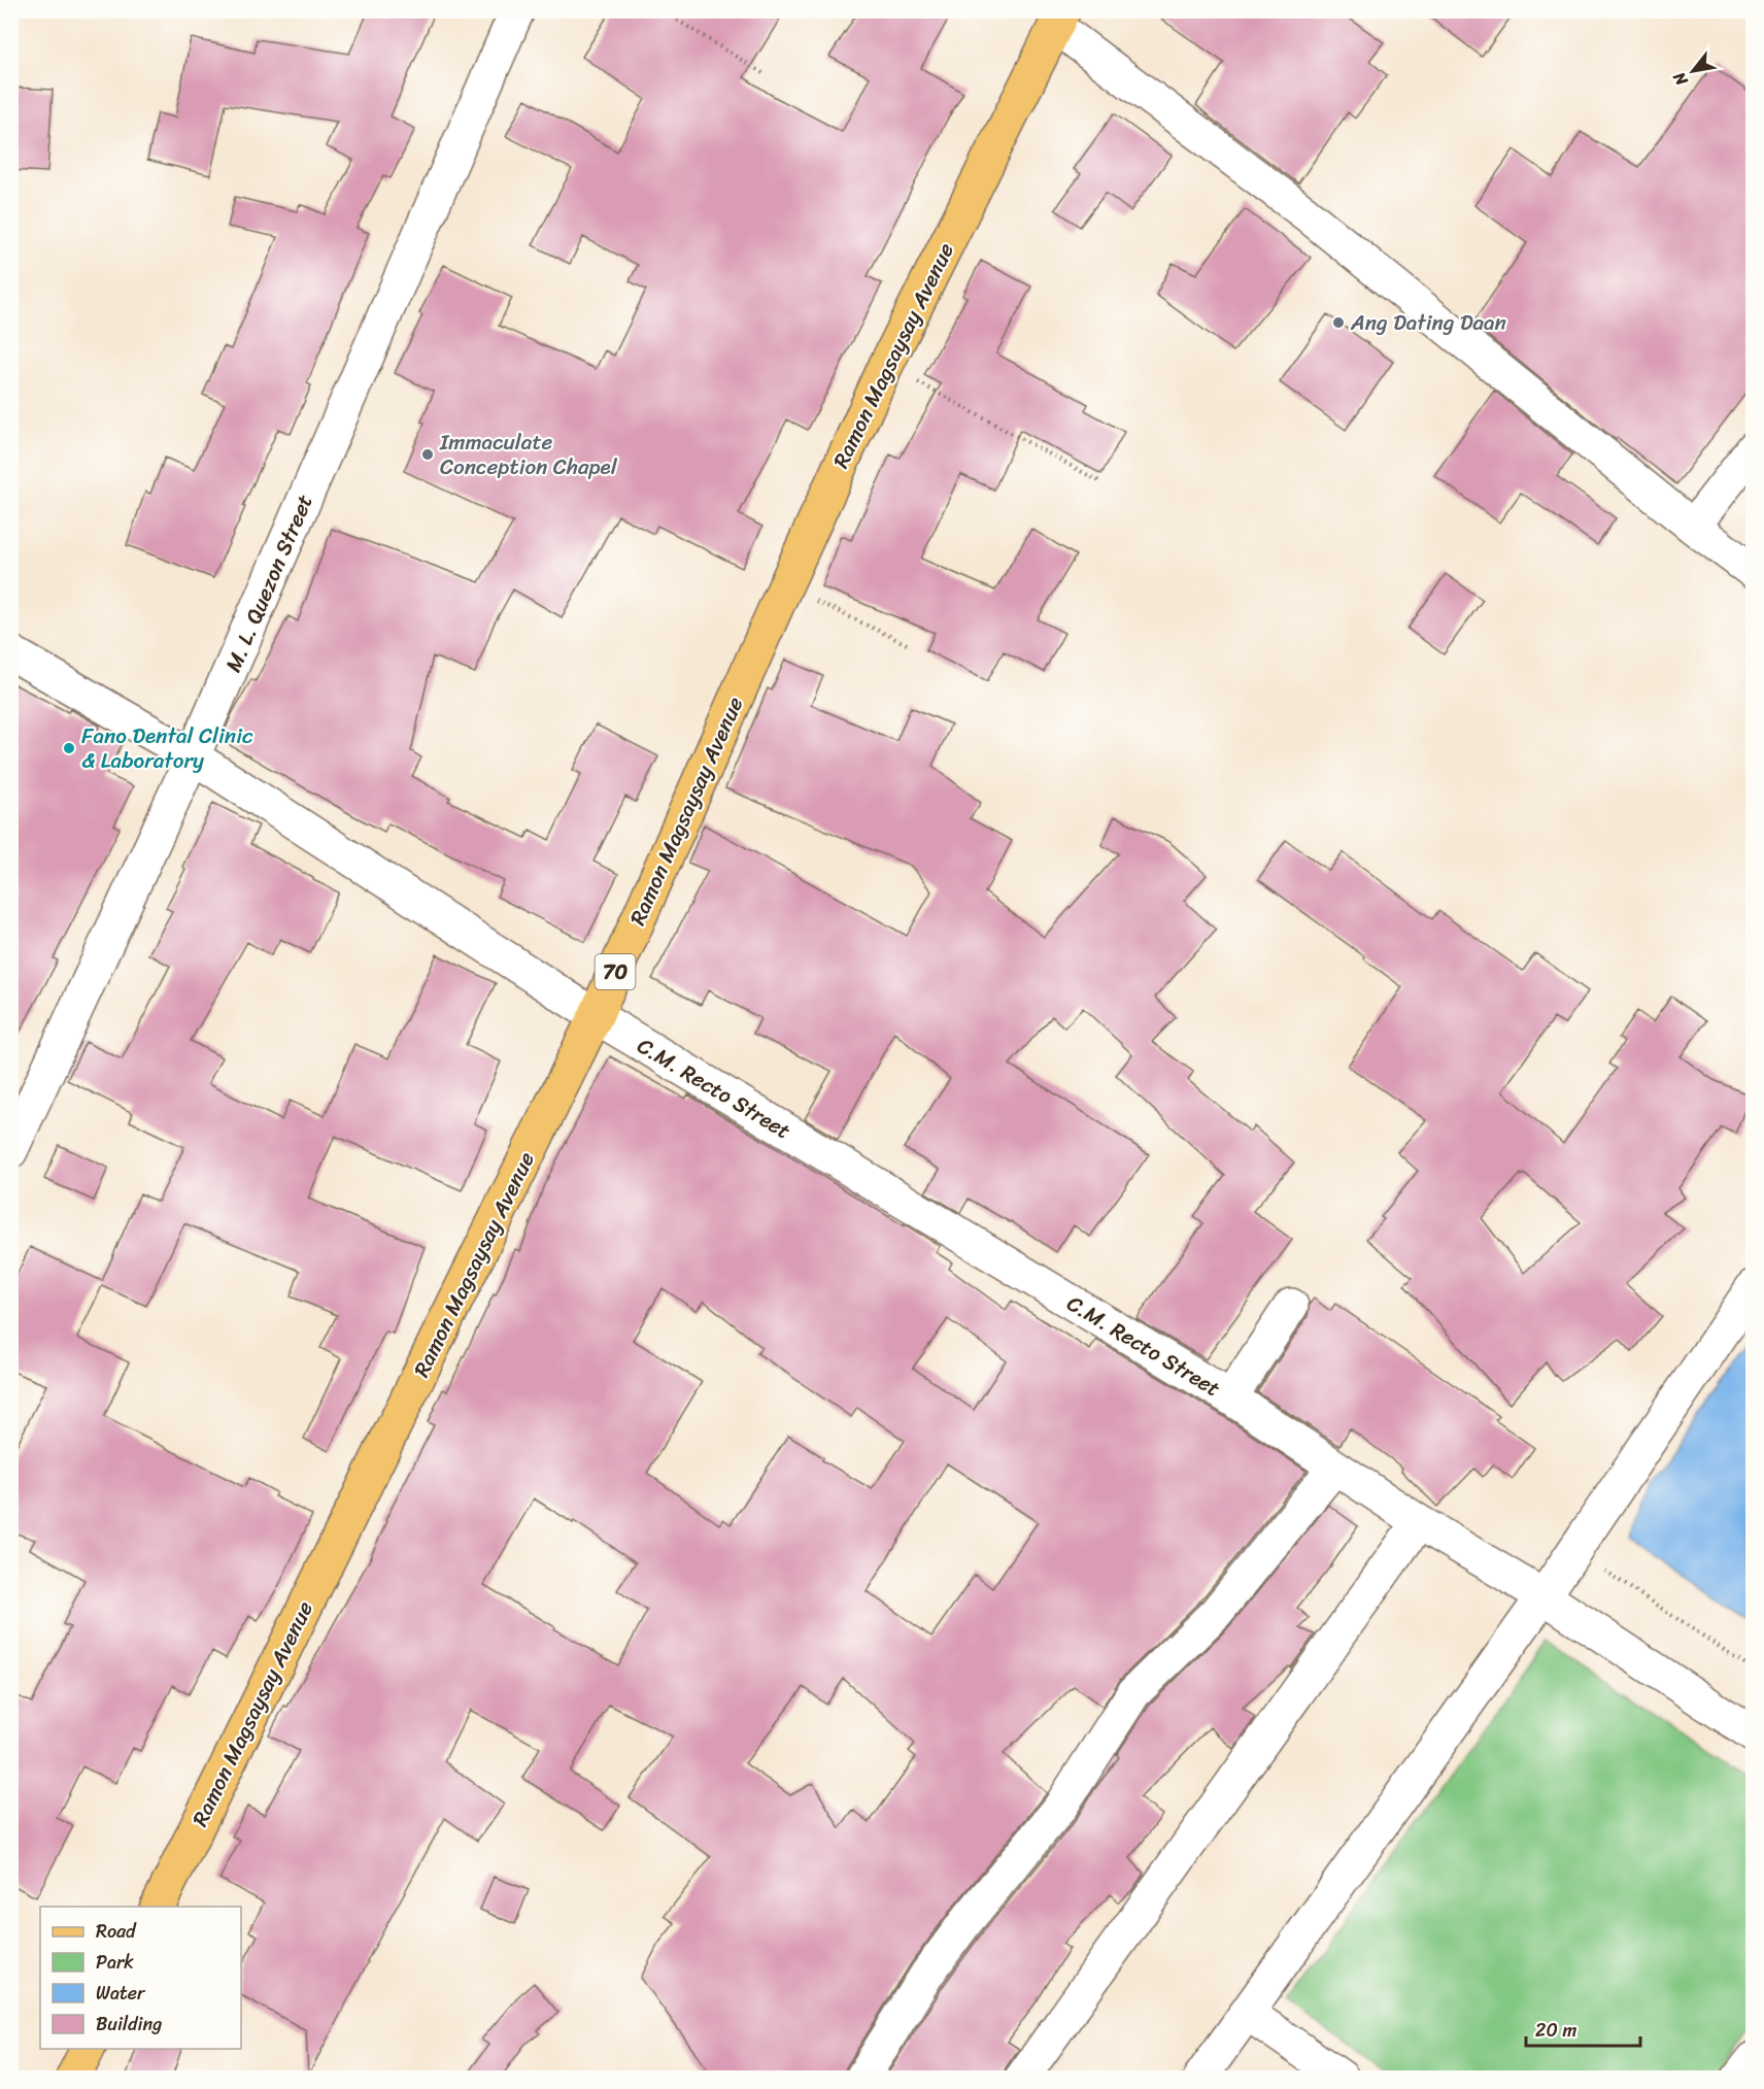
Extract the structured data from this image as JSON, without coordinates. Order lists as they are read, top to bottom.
{
  "streets": {
    "main road": ["Ramon Magsaysay Avenue", "70"],
    "street": ["M. L. Quezon Street", "C.M. Recto Street"]
  },
  "crossings": [
    ["Ramon Magsaysay Avenue", "C.M. Recto Street"],
    ["M. L. Quezon Street", "C.M. Recto Street"]
  ],
  "places": ["Ang Dating Daan", "Immaculate Conception Chapel", "Fano Dental Clinic & Laboratory"],
  "legend": [
    "Road",
    "Park",
    "Water",
    "Building"
  ],
  "scale_bar": "20 m",
  "north": "bottom left"
}
